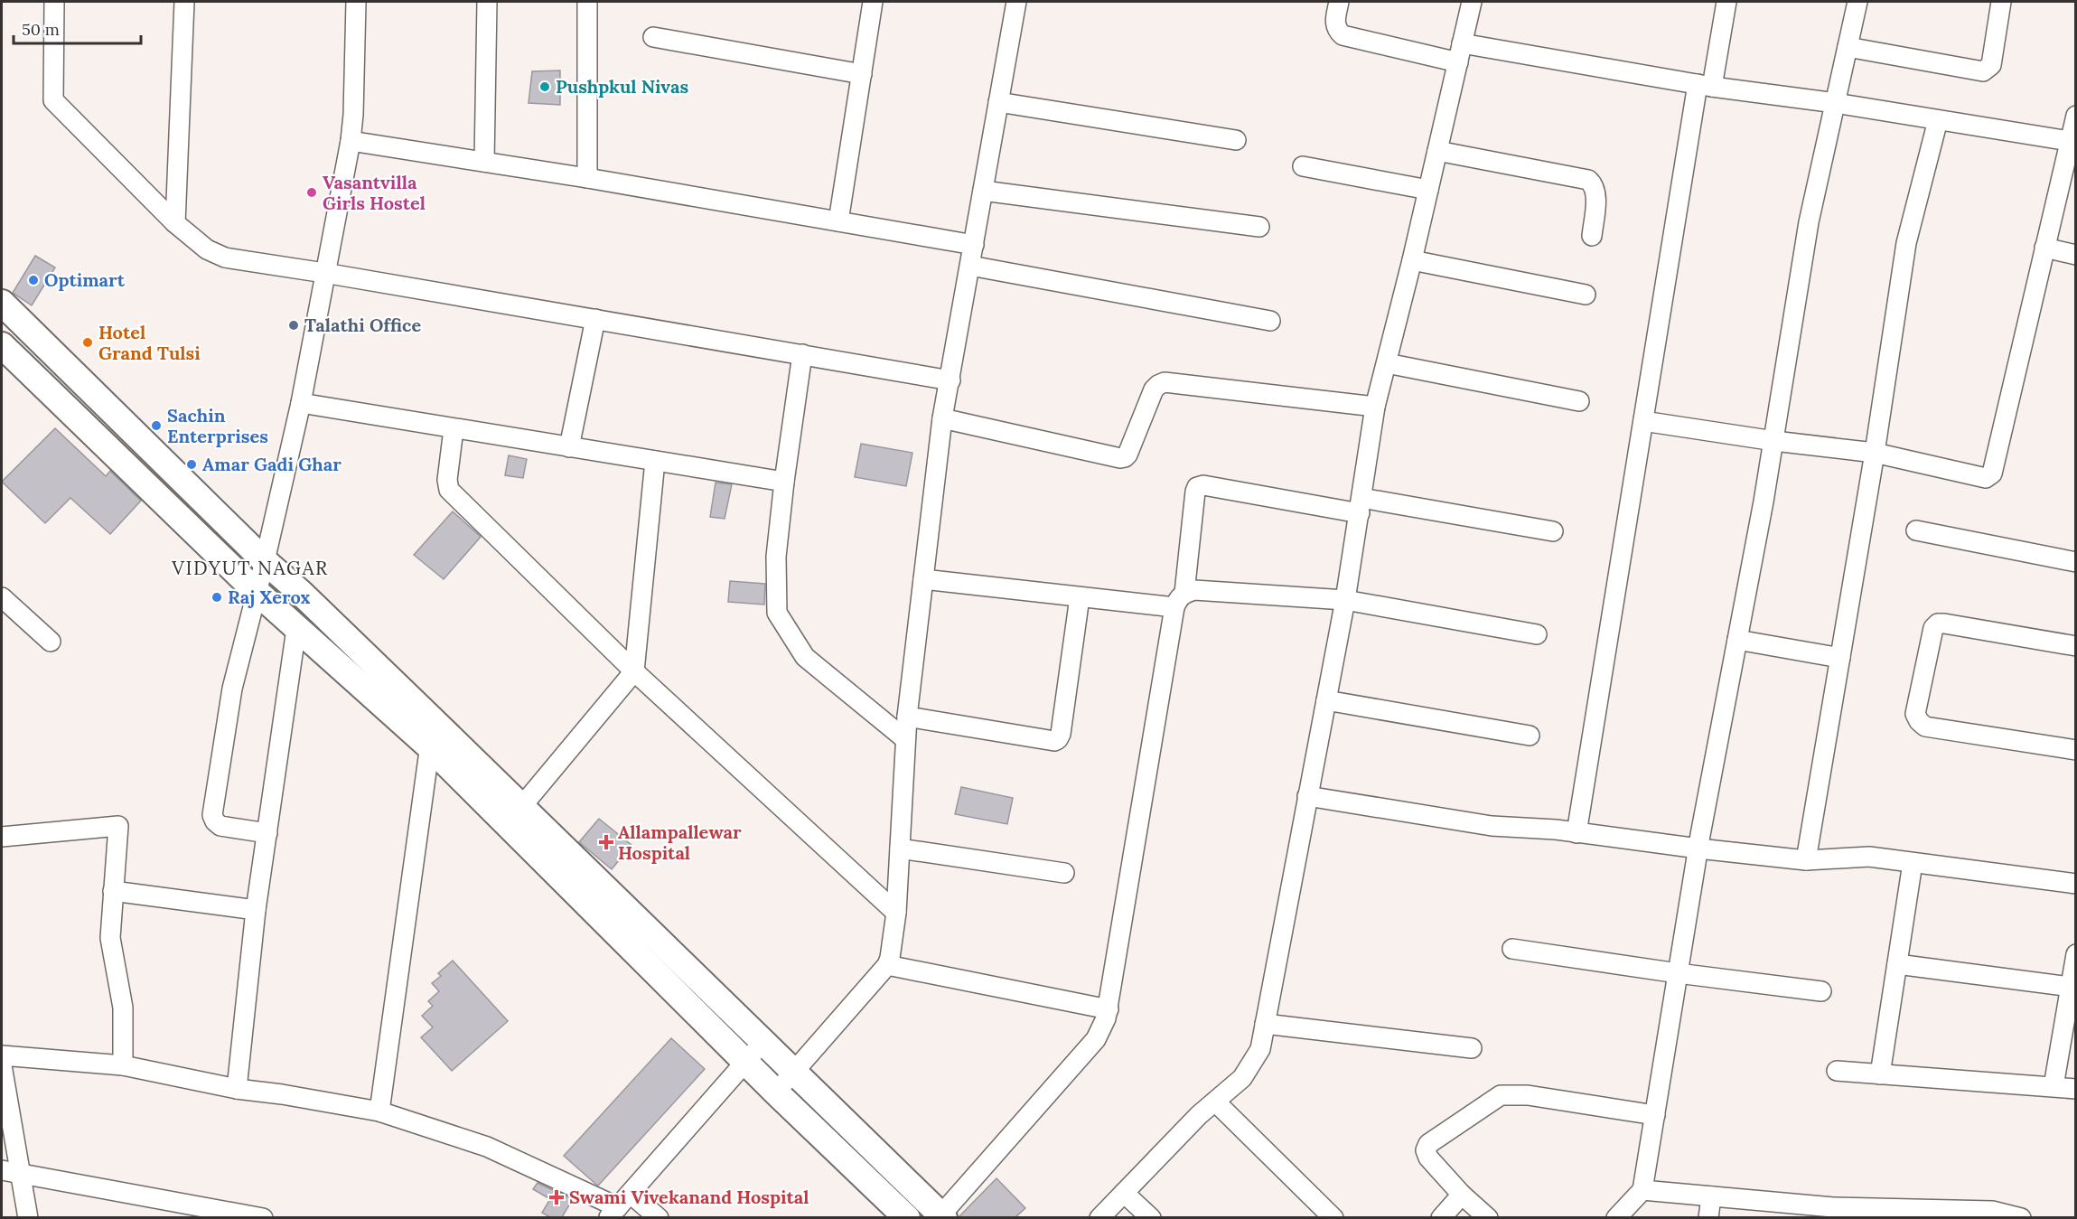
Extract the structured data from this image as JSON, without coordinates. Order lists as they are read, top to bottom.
{
  "districts": ["VIDYUT NAGAR"],
  "places": {
    "other": [
      "Pushpkul Nivas",
      "Vasantvilla Girls Hostel",
      "Optimart",
      "Talathi Office",
      "Hotel Grand Tulsi",
      "Sachin Enterprises",
      "Amar Gadi Ghar",
      "Raj Xerox"
    ],
    "health": ["Allampallewar Hospital", "Swami Vivekanand Hospital"]
  },
  "scale_bar": "50 m"
}
